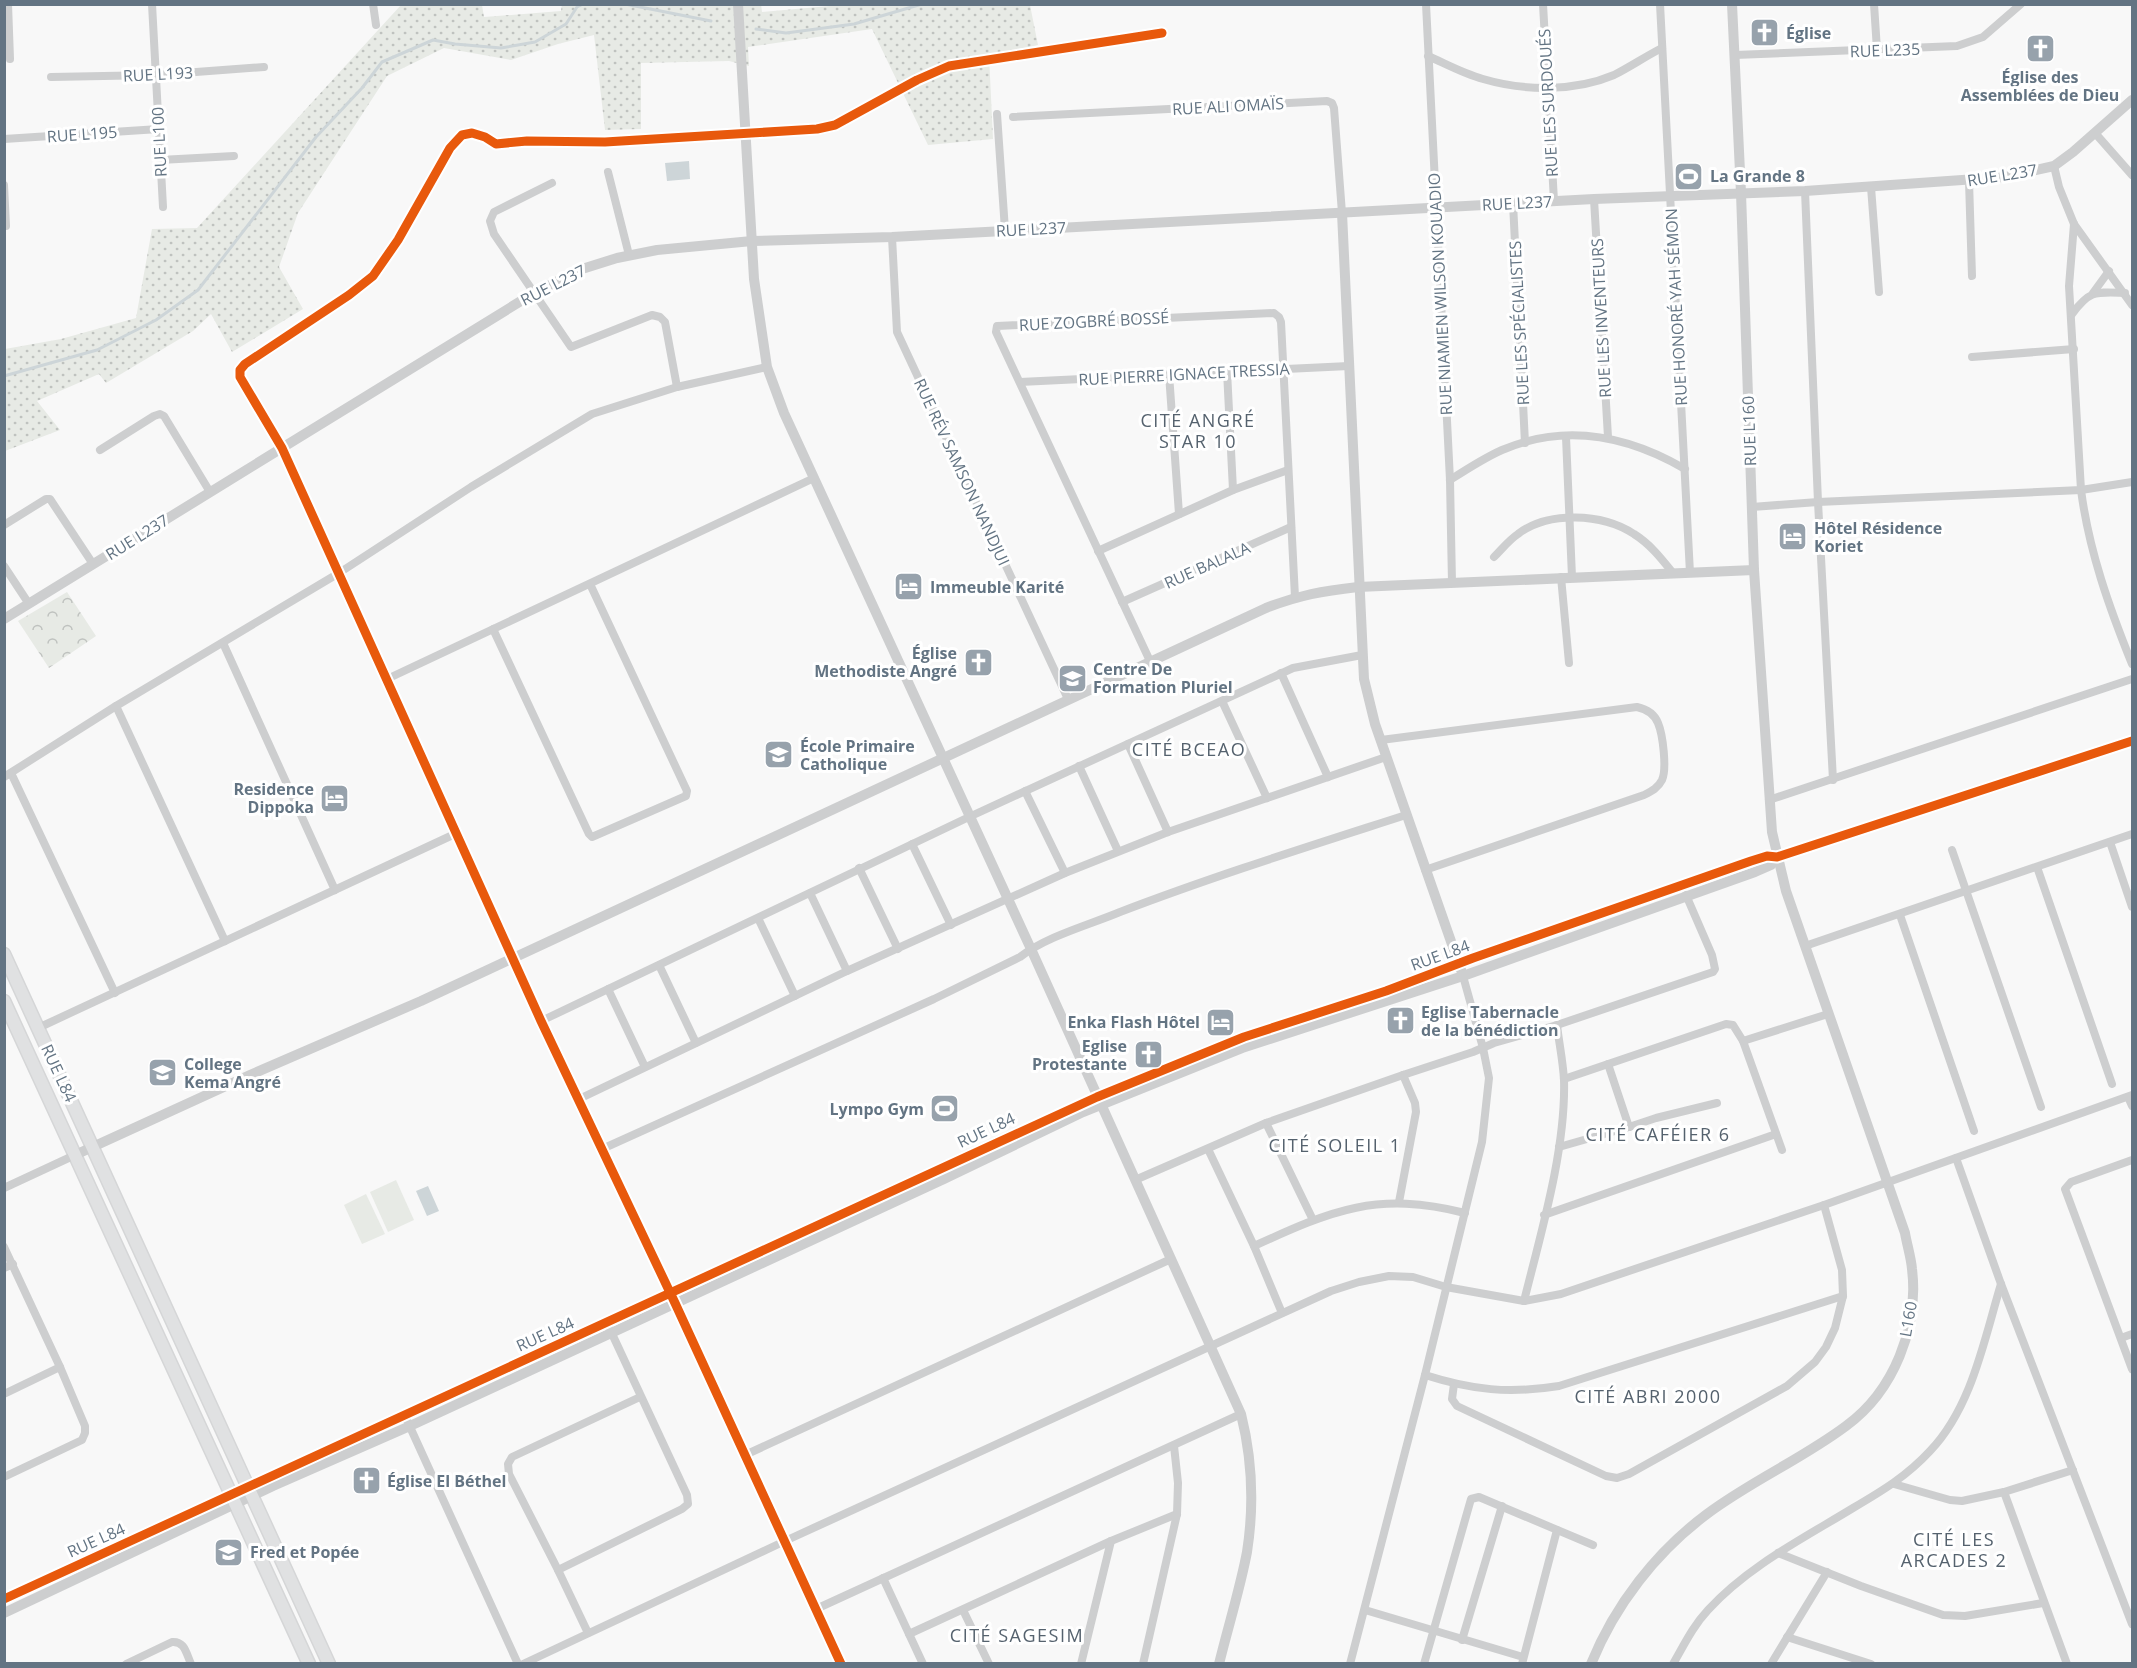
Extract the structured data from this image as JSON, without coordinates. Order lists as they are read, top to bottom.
{
  "streets": {
    "main road": ["RUE L84"],
    "street": [
      "RUE L235",
      "RUE L193",
      "RUE LES SURDOUÉS",
      "RUE ALI OMAÏS",
      "RUE L195",
      "RUE L100",
      "RUE L237",
      "RUE NIAMIEN WILSON KOUADIO",
      "RUE HONORÉ YAH SÉMON",
      "RUE LES INVENTEURS",
      "RUE ZOGBRÉ BOSSÉ",
      "RUE LES SPÉCIALISTES",
      "RUE PIERRE IGNACE TRESSIA",
      "RUE L160",
      "RUE RÉV SAMSON NANDJUI",
      "RUE BALALA",
      "L160"
    ]
  },
  "crossings": [
    ["RUE L235", "RUE L160"],
    ["RUE L193", "RUE L100"],
    ["RUE LES SURDOUÉS", "RUE L237"],
    ["RUE ALI OMAÏS", "RUE L237"],
    ["RUE L195", "RUE L100"],
    ["RUE L237", "RUE NIAMIEN WILSON KOUADIO"],
    ["RUE L237", "RUE HONORÉ YAH SÉMON"],
    ["RUE L237", "RUE LES INVENTEURS"],
    ["RUE L237", "RUE LES SPÉCIALISTES"],
    ["RUE L237", "RUE L160"],
    ["RUE L237", "RUE RÉV SAMSON NANDJUI"],
    ["RUE ZOGBRÉ BOSSÉ", "RUE PIERRE IGNACE TRESSIA"],
    ["RUE ZOGBRÉ BOSSÉ", "RUE BALALA"],
    ["RUE L160", "RUE L84"],
    ["RUE L160", "L160"],
    ["RUE L84", "L160"]
  ],
  "districts": [
    "CITÉ ANGRÉ STAR 10",
    "CITÉ BCEAO",
    "CITÉ CAFÉIER 6",
    "CITÉ SOLEIL 1",
    "CITÉ ABRI 2000",
    "CITÉ LES ARCADES 2",
    "CITÉ SAGESIM"
  ],
  "places": {
    "church": [
      "Église",
      "Église des Assemblées de Dieu",
      "Église Methodiste Angré",
      "Eglise Tabernacle de la bénédiction",
      "Eglise Protestante",
      "Église El Béthel"
    ],
    "sports": ["La Grande 8", "Lympo Gym"],
    "hotel": [
      "Hôtel Résidence Koriet",
      "Immeuble Karité",
      "Residence Dippoka",
      "Enka Flash Hôtel"
    ],
    "school or university": [
      "Centre De Formation Pluriel",
      "École Primaire Catholique",
      "College Kema Angré",
      "Fred et Popée"
    ]
  }
}
